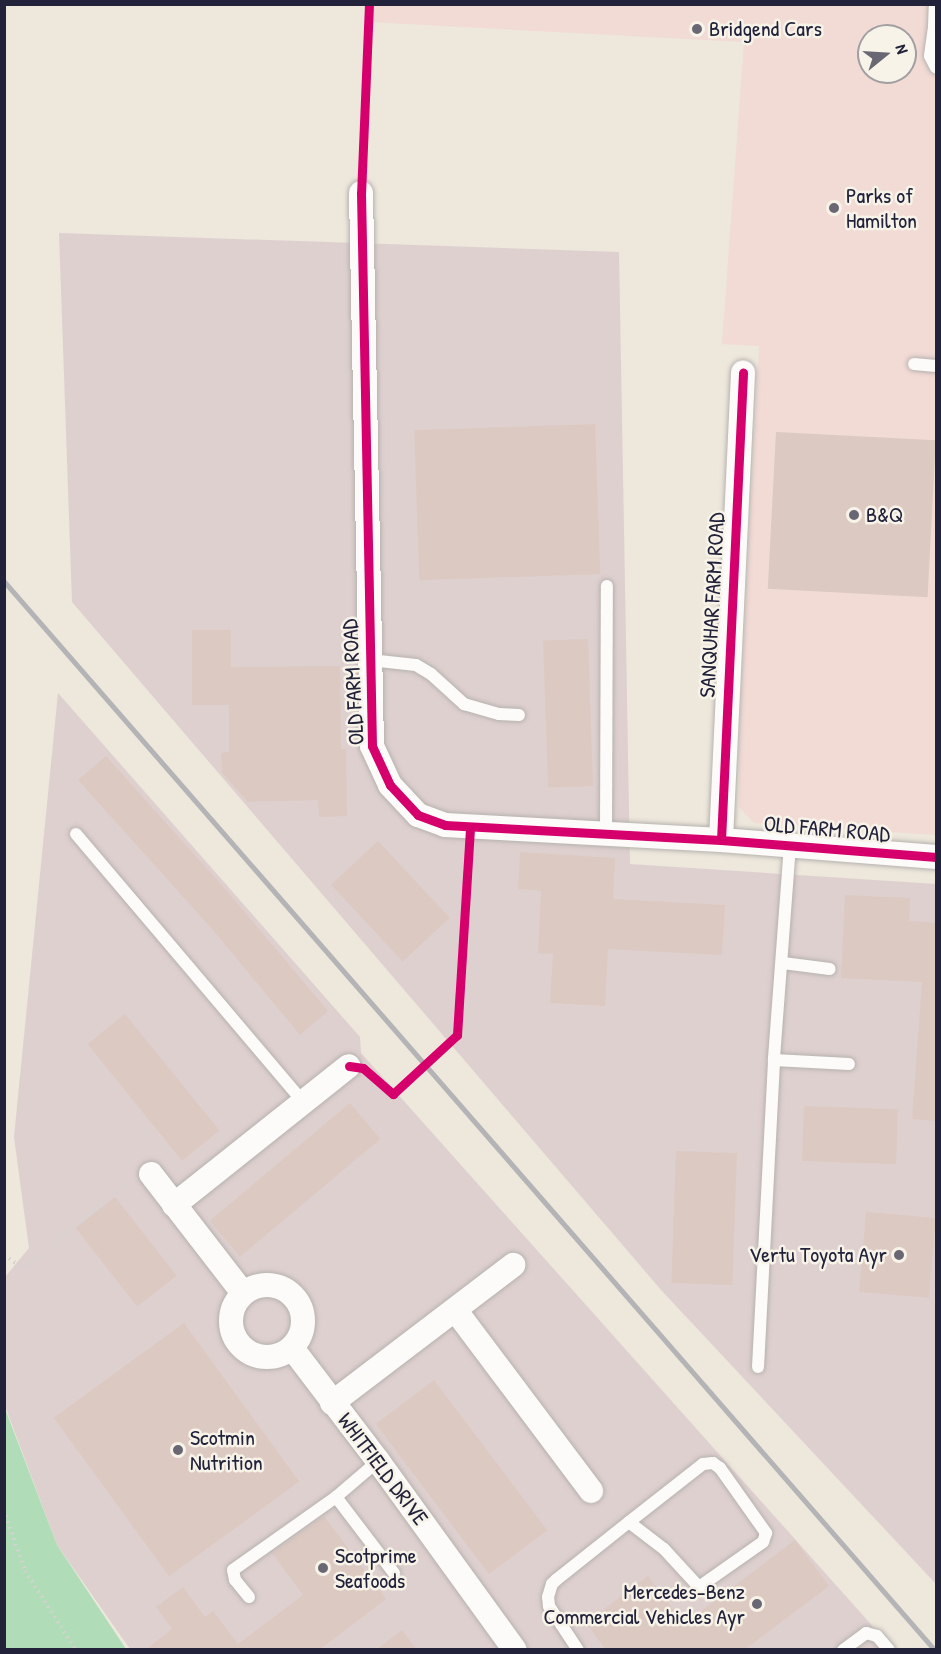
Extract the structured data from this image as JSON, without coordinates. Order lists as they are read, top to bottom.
{
  "streets": {
    "street": ["SANQUHAR FARM ROAD", "OLD FARM ROAD", "WHITFIELD DRIVE"]
  },
  "crossings": [
    ["SANQUHAR FARM ROAD", "OLD FARM ROAD"]
  ],
  "places": [
    "Bridgend Cars",
    "Parks of Hamilton",
    "B&Q",
    "Vertu Toyota Ayr",
    "Scotmin Nutrition",
    "Scotprime Seafoods",
    "Mercedes-Benz Commercial Vehicles Ayr"
  ],
  "north": "right"
}
